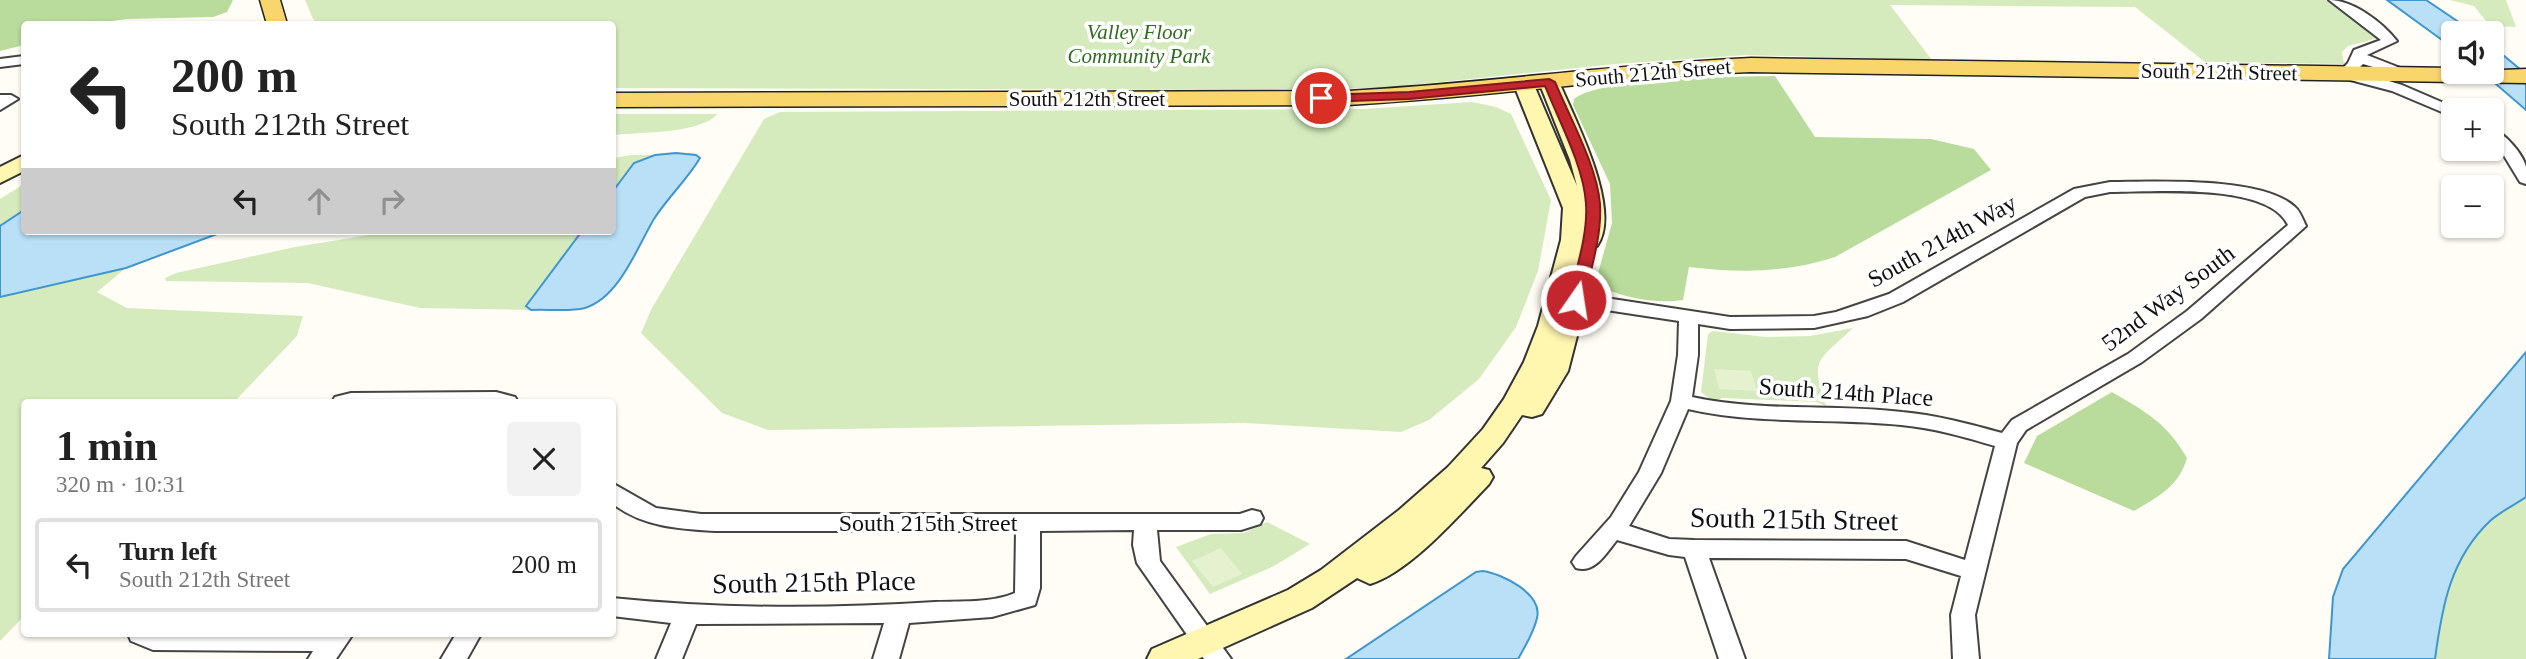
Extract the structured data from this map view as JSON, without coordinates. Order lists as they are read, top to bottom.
{
  "streets": {
    "main road": ["South 212th Street"],
    "street": [
      "South 214th Way",
      "52nd Way South",
      "South 214th Place",
      "South 215th Street",
      "South 215th Place"
    ]
  },
  "crossings": [
    ["South 214th Way", "52nd Way South"],
    ["52nd Way South", "South 214th Place"],
    ["South 215th Street", "South 215th Place"]
  ],
  "parks": ["Valley Floor Community Park"],
  "page": {
    "map_buttons": ["+", "−"],
    "turn": ["200 m", "South 212th Street"],
    "heading": ["1 min", "320 m · 10:31"],
    "list": [
      {
        "name": "Turn left",
        "note": "South 212th Street",
        "value": "200 m"
      }
    ]
  }
}
